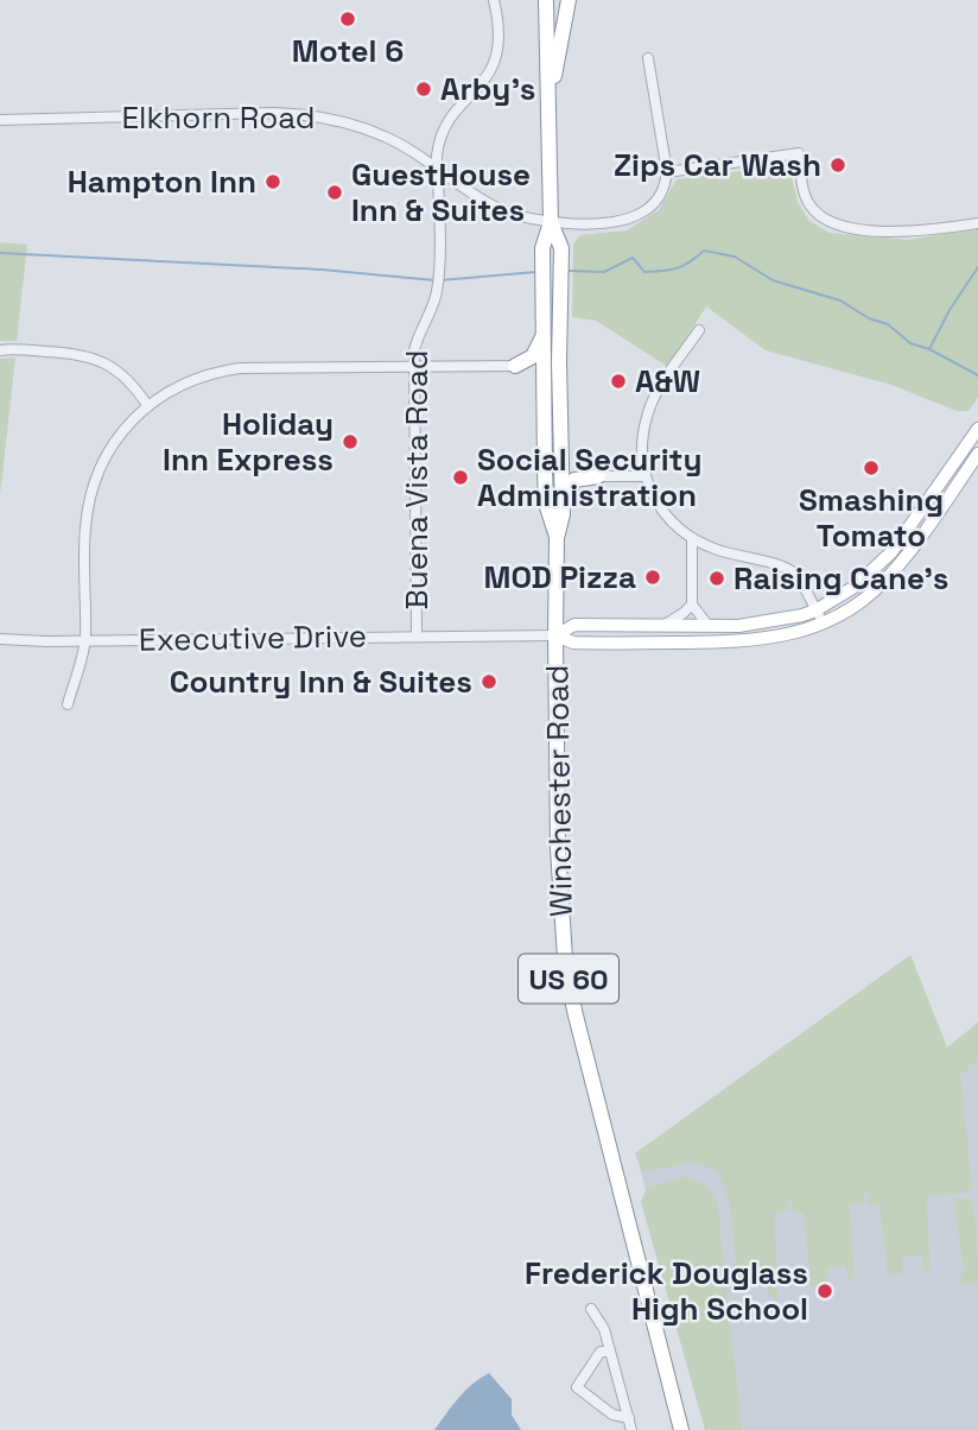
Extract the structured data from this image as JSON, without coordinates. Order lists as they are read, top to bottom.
{
  "streets": {
    "highway": ["Winchester Road", "US 60"],
    "street": ["Elkhorn Road", "Buena Vista Road", "Executive Drive"]
  },
  "crossings": [
    ["Elkhorn Road", "Buena Vista Road"],
    ["Elkhorn Road", "Winchester Road"],
    ["Buena Vista Road", "Executive Drive"],
    ["Executive Drive", "Winchester Road"]
  ],
  "places": [
    "Motel 6",
    "Arby's",
    "Zips Car Wash",
    "Hampton Inn",
    "GuestHouse Inn & Suites",
    "A&W",
    "Holiday Inn Express",
    "Smashing Tomato",
    "Social Security Administration",
    "MOD Pizza",
    "Raising Cane's",
    "Country Inn & Suites",
    "Frederick Douglass High School"
  ]
}
